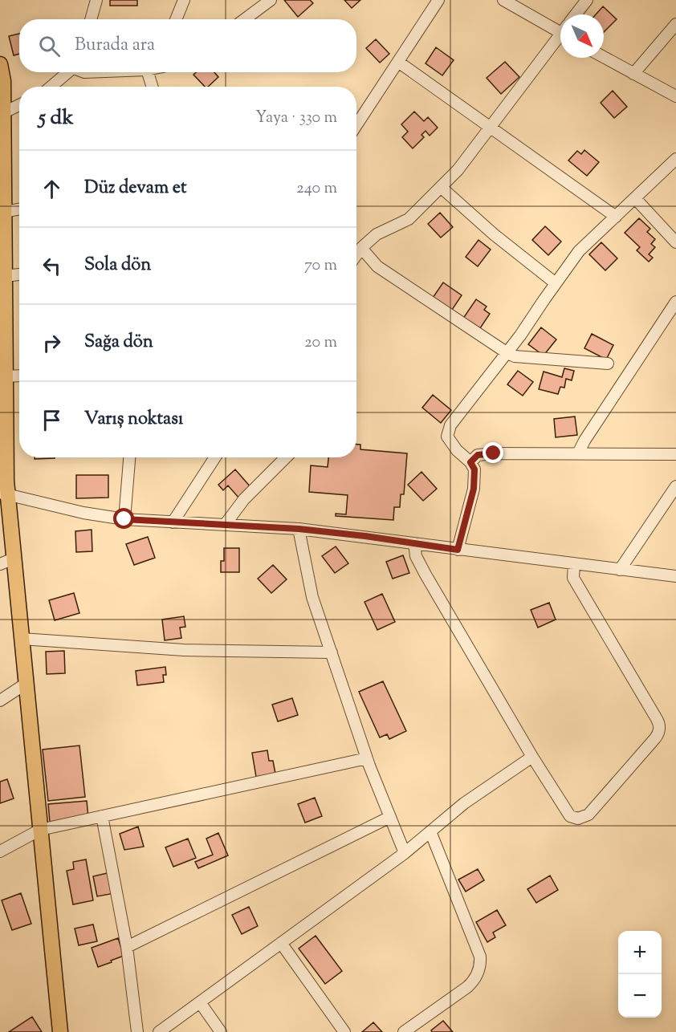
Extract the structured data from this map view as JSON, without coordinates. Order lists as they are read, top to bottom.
{
  "north": "bottom right",
  "page": {
    "search": "Burada ara",
    "heading": ["5 dk", "Yaya · 330 m"],
    "list": [
      ["Düz devam et", "240 m"],
      ["Sola dön", "70 m"],
      ["Sağa dön", "20 m"],
      "Varış noktası"
    ],
    "map_buttons": ["+", "−"]
  }
}
